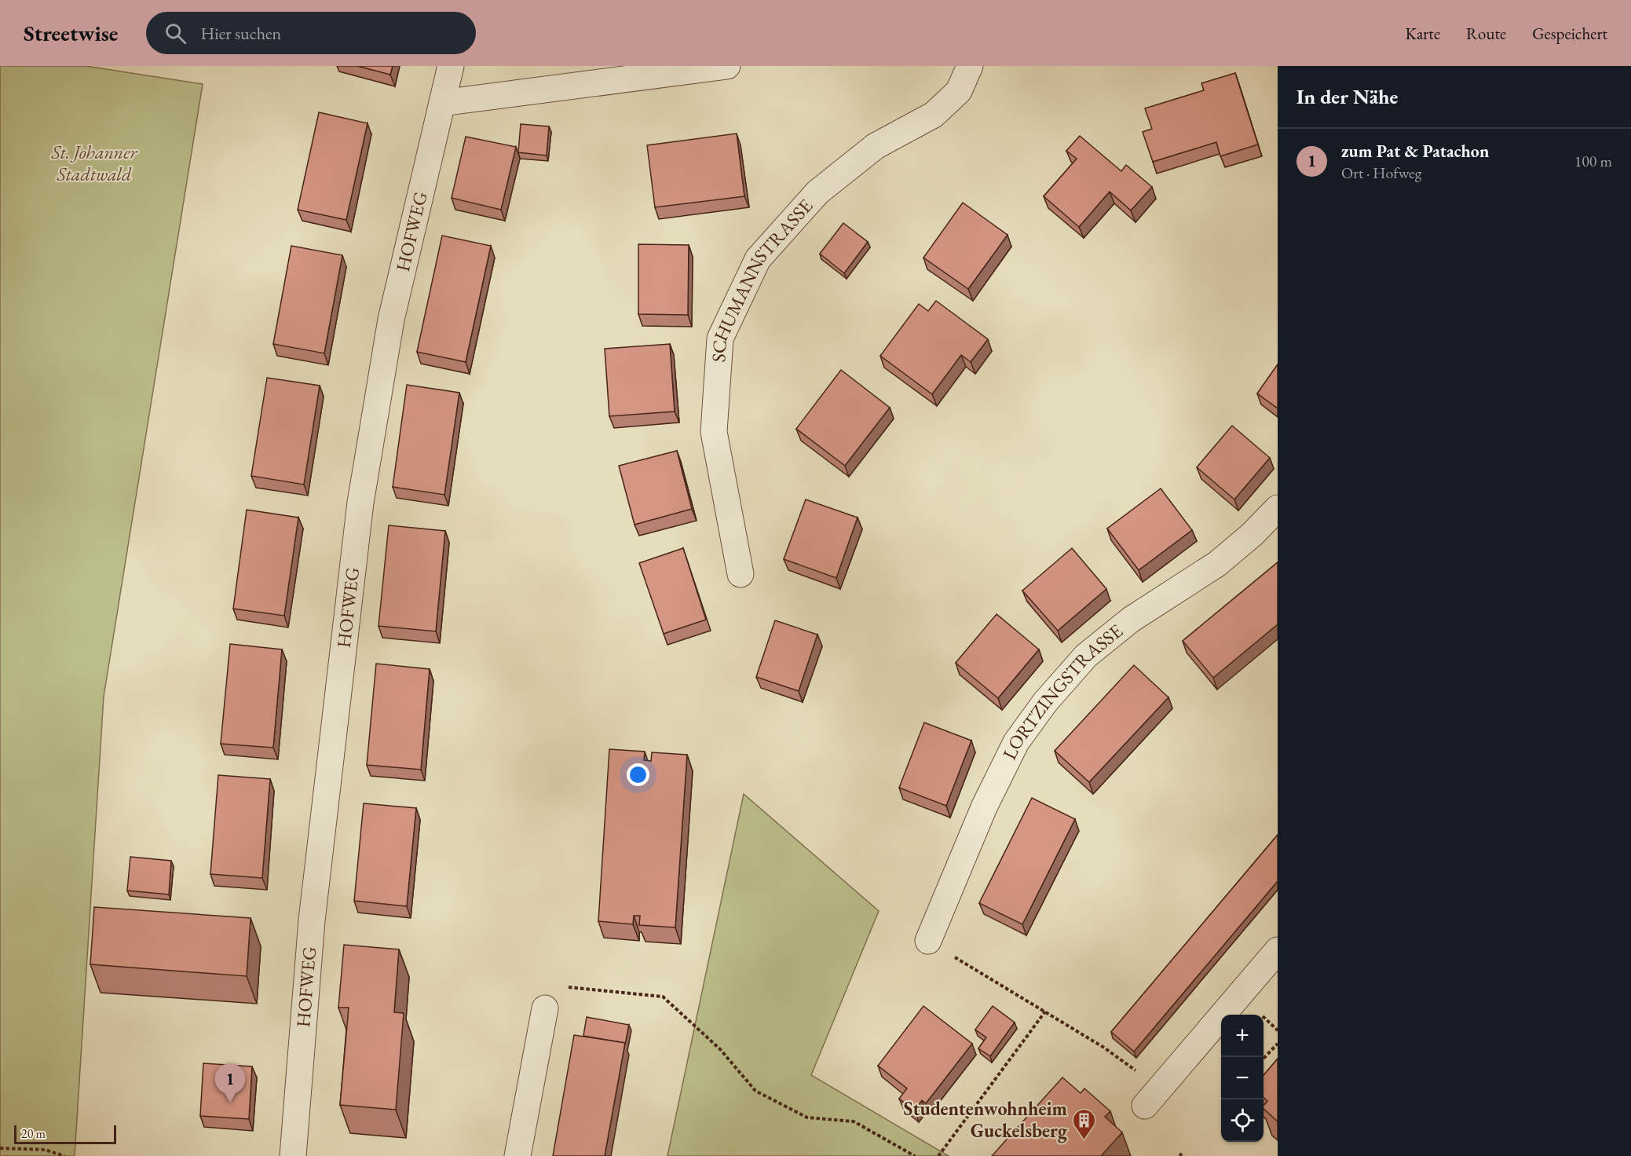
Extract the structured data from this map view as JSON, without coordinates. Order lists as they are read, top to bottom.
{
  "streets": {
    "street": ["HOFWEG", "SCHUMANNSTRASSE", "LORTZINGSTRASSE"]
  },
  "parks": ["St. Johanner Stadtwald"],
  "places": {
    "building": ["Studentenwohnheim Guckelsberg"]
  },
  "scale_bar": "20 m",
  "page": {
    "header": "Streetwise",
    "search": "Hier suchen",
    "nav": ["Karte", "Route", "Gespeichert"],
    "heading": "In der Nähe",
    "list": [
      {
        "mark": "1",
        "name": "zum Pat & Patachon",
        "note": "Ort · Hofweg",
        "value": "100 m"
      }
    ],
    "map_buttons": ["+", "−"],
    "pins": "1",
    "scale": "20 m"
  }
}
